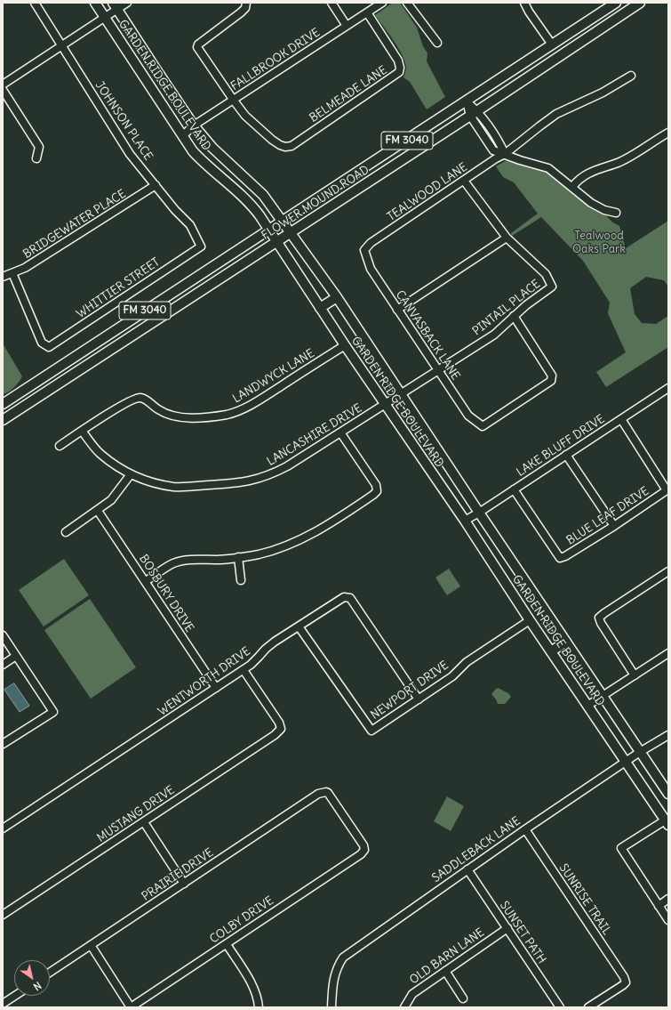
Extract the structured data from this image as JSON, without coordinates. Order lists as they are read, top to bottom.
{
  "streets": {
    "main road": ["GARDEN RIDGE BOULEVARD", "FM 3040", "FLOWER MOUND ROAD"],
    "street": [
      "FALLBROOK DRIVE",
      "BELMEADE LANE",
      "JOHNSON PLACE",
      "TEALWOOD LANE",
      "BRIDGEWATER PLACE",
      "WHITTIER STREET",
      "PINTAIL PLACE",
      "CANVASBACK LANE",
      "LANDWYCK LANE",
      "LANCASHIRE DRIVE",
      "LAKE BLUFF DRIVE",
      "BLUE LEAF DRIVE",
      "BOSBURY DRIVE",
      "WENTWORTH DRIVE",
      "NEWPORT DRIVE",
      "MUSTANG DRIVE",
      "SADDLEBACK LANE",
      "PRAIRIE DRIVE",
      "SUNRISE TRAIL",
      "COLBY DRIVE",
      "SUNSET PATH",
      "OLD BARN LANE"
    ]
  },
  "crossings": [
    ["FALLBROOK DRIVE", "GARDEN RIDGE BOULEVARD"],
    ["FALLBROOK DRIVE", "BELMEADE LANE"],
    ["GARDEN RIDGE BOULEVARD", "FLOWER MOUND ROAD"],
    ["GARDEN RIDGE BOULEVARD", "PINTAIL PLACE"],
    ["GARDEN RIDGE BOULEVARD", "LANDWYCK LANE"],
    ["GARDEN RIDGE BOULEVARD", "LANCASHIRE DRIVE"],
    ["GARDEN RIDGE BOULEVARD", "LAKE BLUFF DRIVE"],
    ["GARDEN RIDGE BOULEVARD", "NEWPORT DRIVE"],
    ["GARDEN RIDGE BOULEVARD", "SADDLEBACK LANE"],
    ["JOHNSON PLACE", "BRIDGEWATER PLACE"],
    ["JOHNSON PLACE", "WHITTIER STREET"],
    ["TEALWOOD LANE", "CANVASBACK LANE"],
    ["BRIDGEWATER PLACE", "WHITTIER STREET"],
    ["PINTAIL PLACE", "CANVASBACK LANE"],
    ["PINTAIL PLACE", "LANCASHIRE DRIVE"],
    ["LANDWYCK LANE", "LANCASHIRE DRIVE"],
    ["LAKE BLUFF DRIVE", "BLUE LEAF DRIVE"],
    ["BOSBURY DRIVE", "WENTWORTH DRIVE"],
    ["WENTWORTH DRIVE", "NEWPORT DRIVE"],
    ["WENTWORTH DRIVE", "MUSTANG DRIVE"],
    ["SADDLEBACK LANE", "SUNRISE TRAIL"],
    ["SADDLEBACK LANE", "SUNSET PATH"],
    ["PRAIRIE DRIVE", "COLBY DRIVE"],
    ["SUNSET PATH", "OLD BARN LANE"]
  ],
  "parks": ["Tealwood Oaks Park"],
  "north": "bottom right"
}
